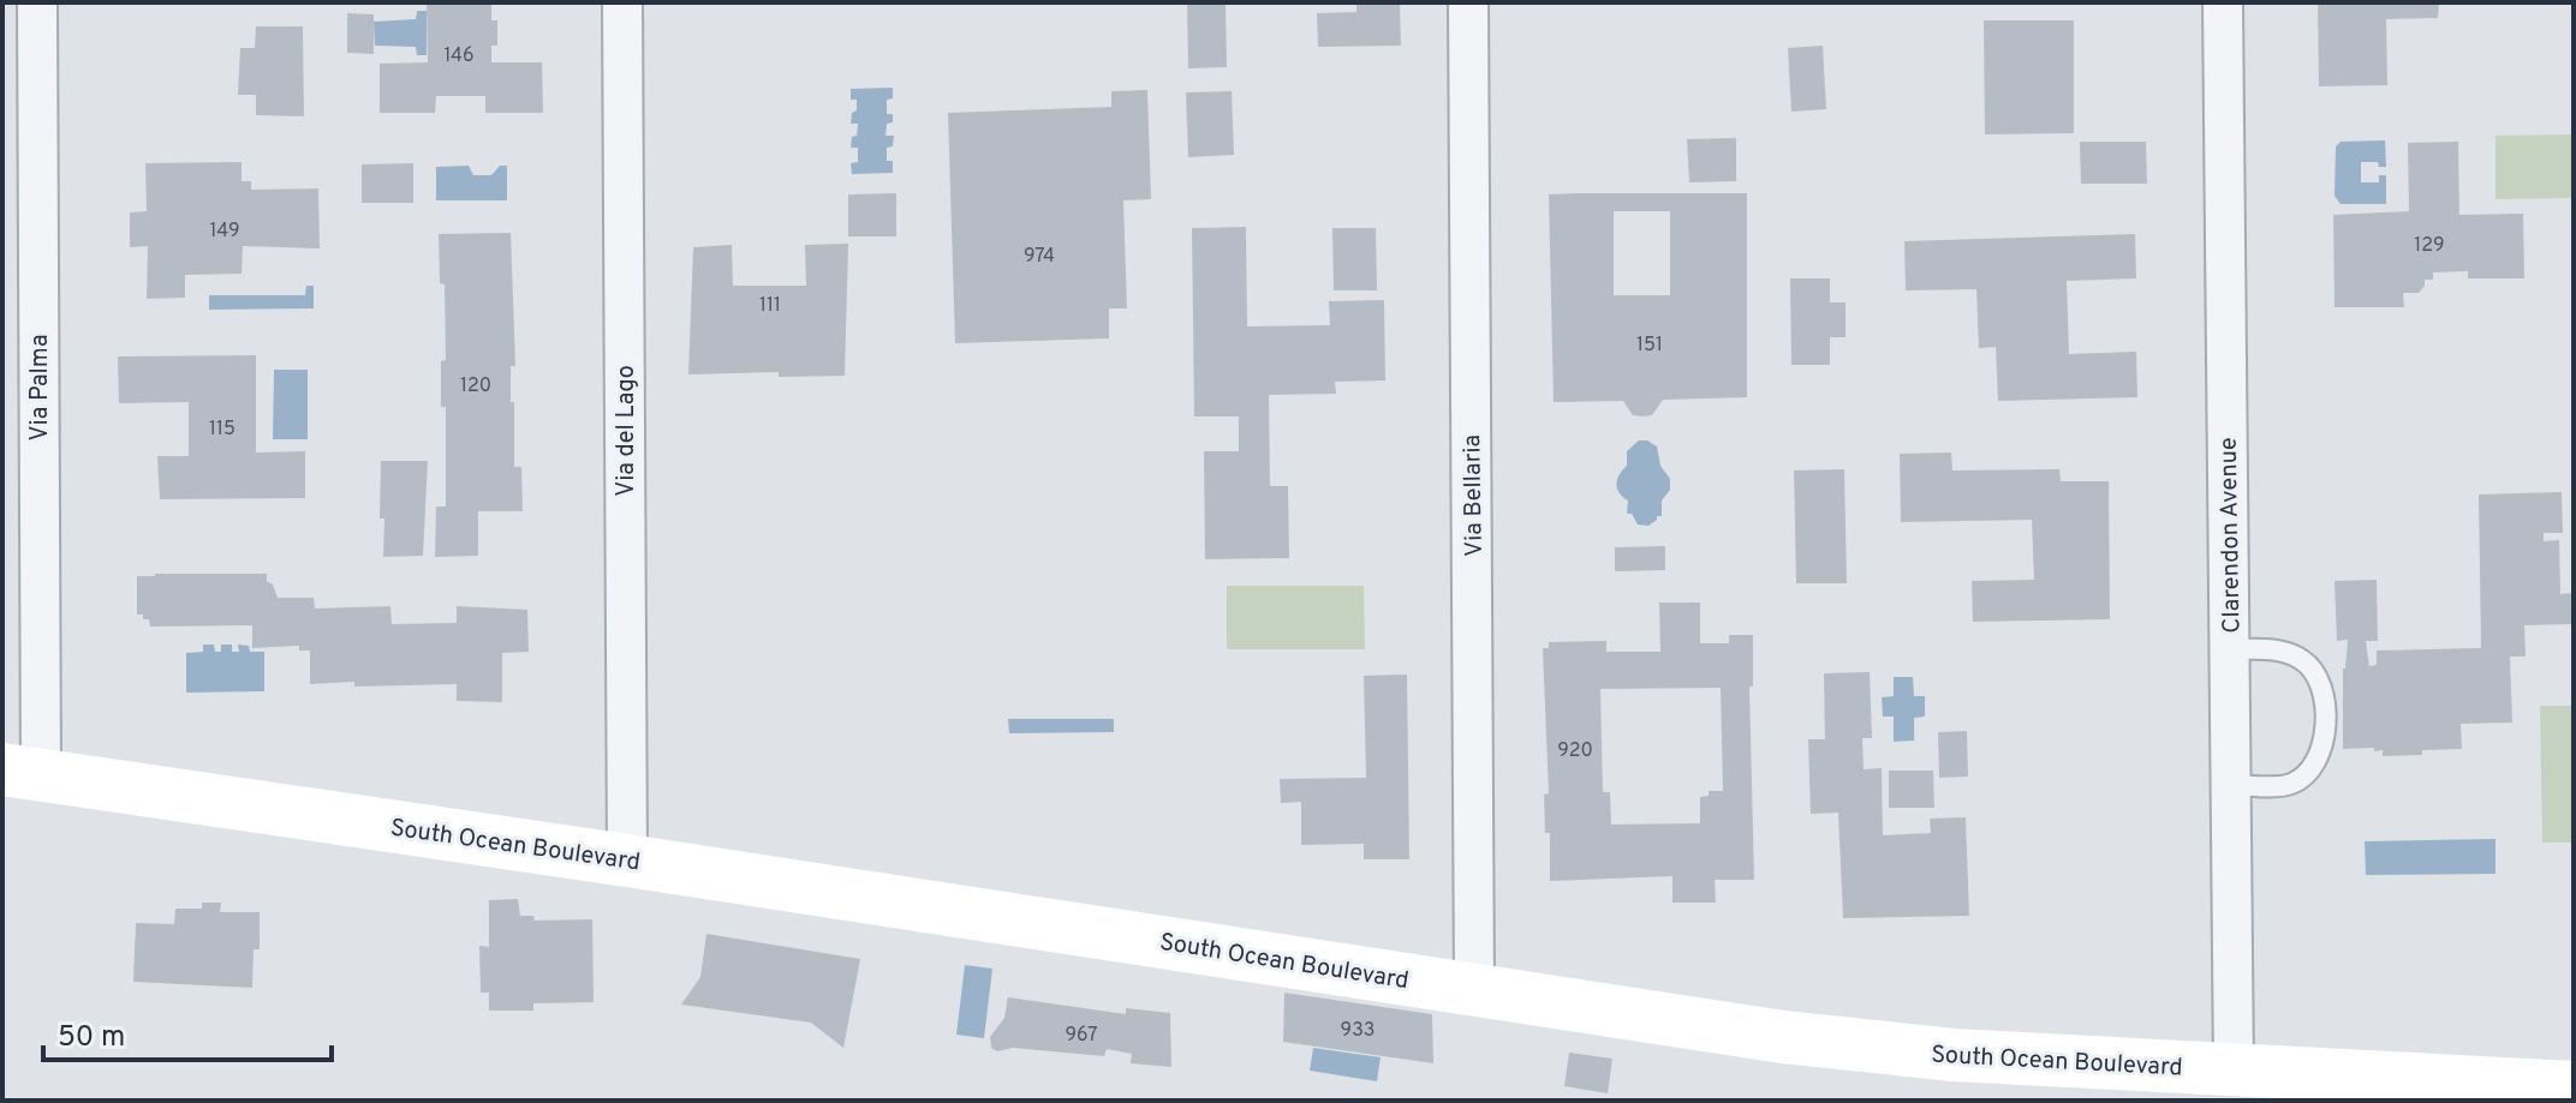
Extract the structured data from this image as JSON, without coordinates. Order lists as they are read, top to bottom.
{
  "streets": {
    "main road": ["South Ocean Boulevard"],
    "street": [
      "Via Palma",
      "Via del Lago",
      "Via Bellaria",
      "Clarendon Avenue"
    ]
  },
  "crossings": [
    ["Via Palma", "South Ocean Boulevard"],
    ["Via del Lago", "South Ocean Boulevard"],
    ["Via Bellaria", "South Ocean Boulevard"],
    ["Clarendon Avenue", "South Ocean Boulevard"]
  ],
  "house_numbers": [
    "146",
    "149",
    "129",
    "974",
    "111",
    "151",
    "120",
    "115",
    "920",
    "933",
    "967"
  ],
  "scale_bar": "50 m"
}
